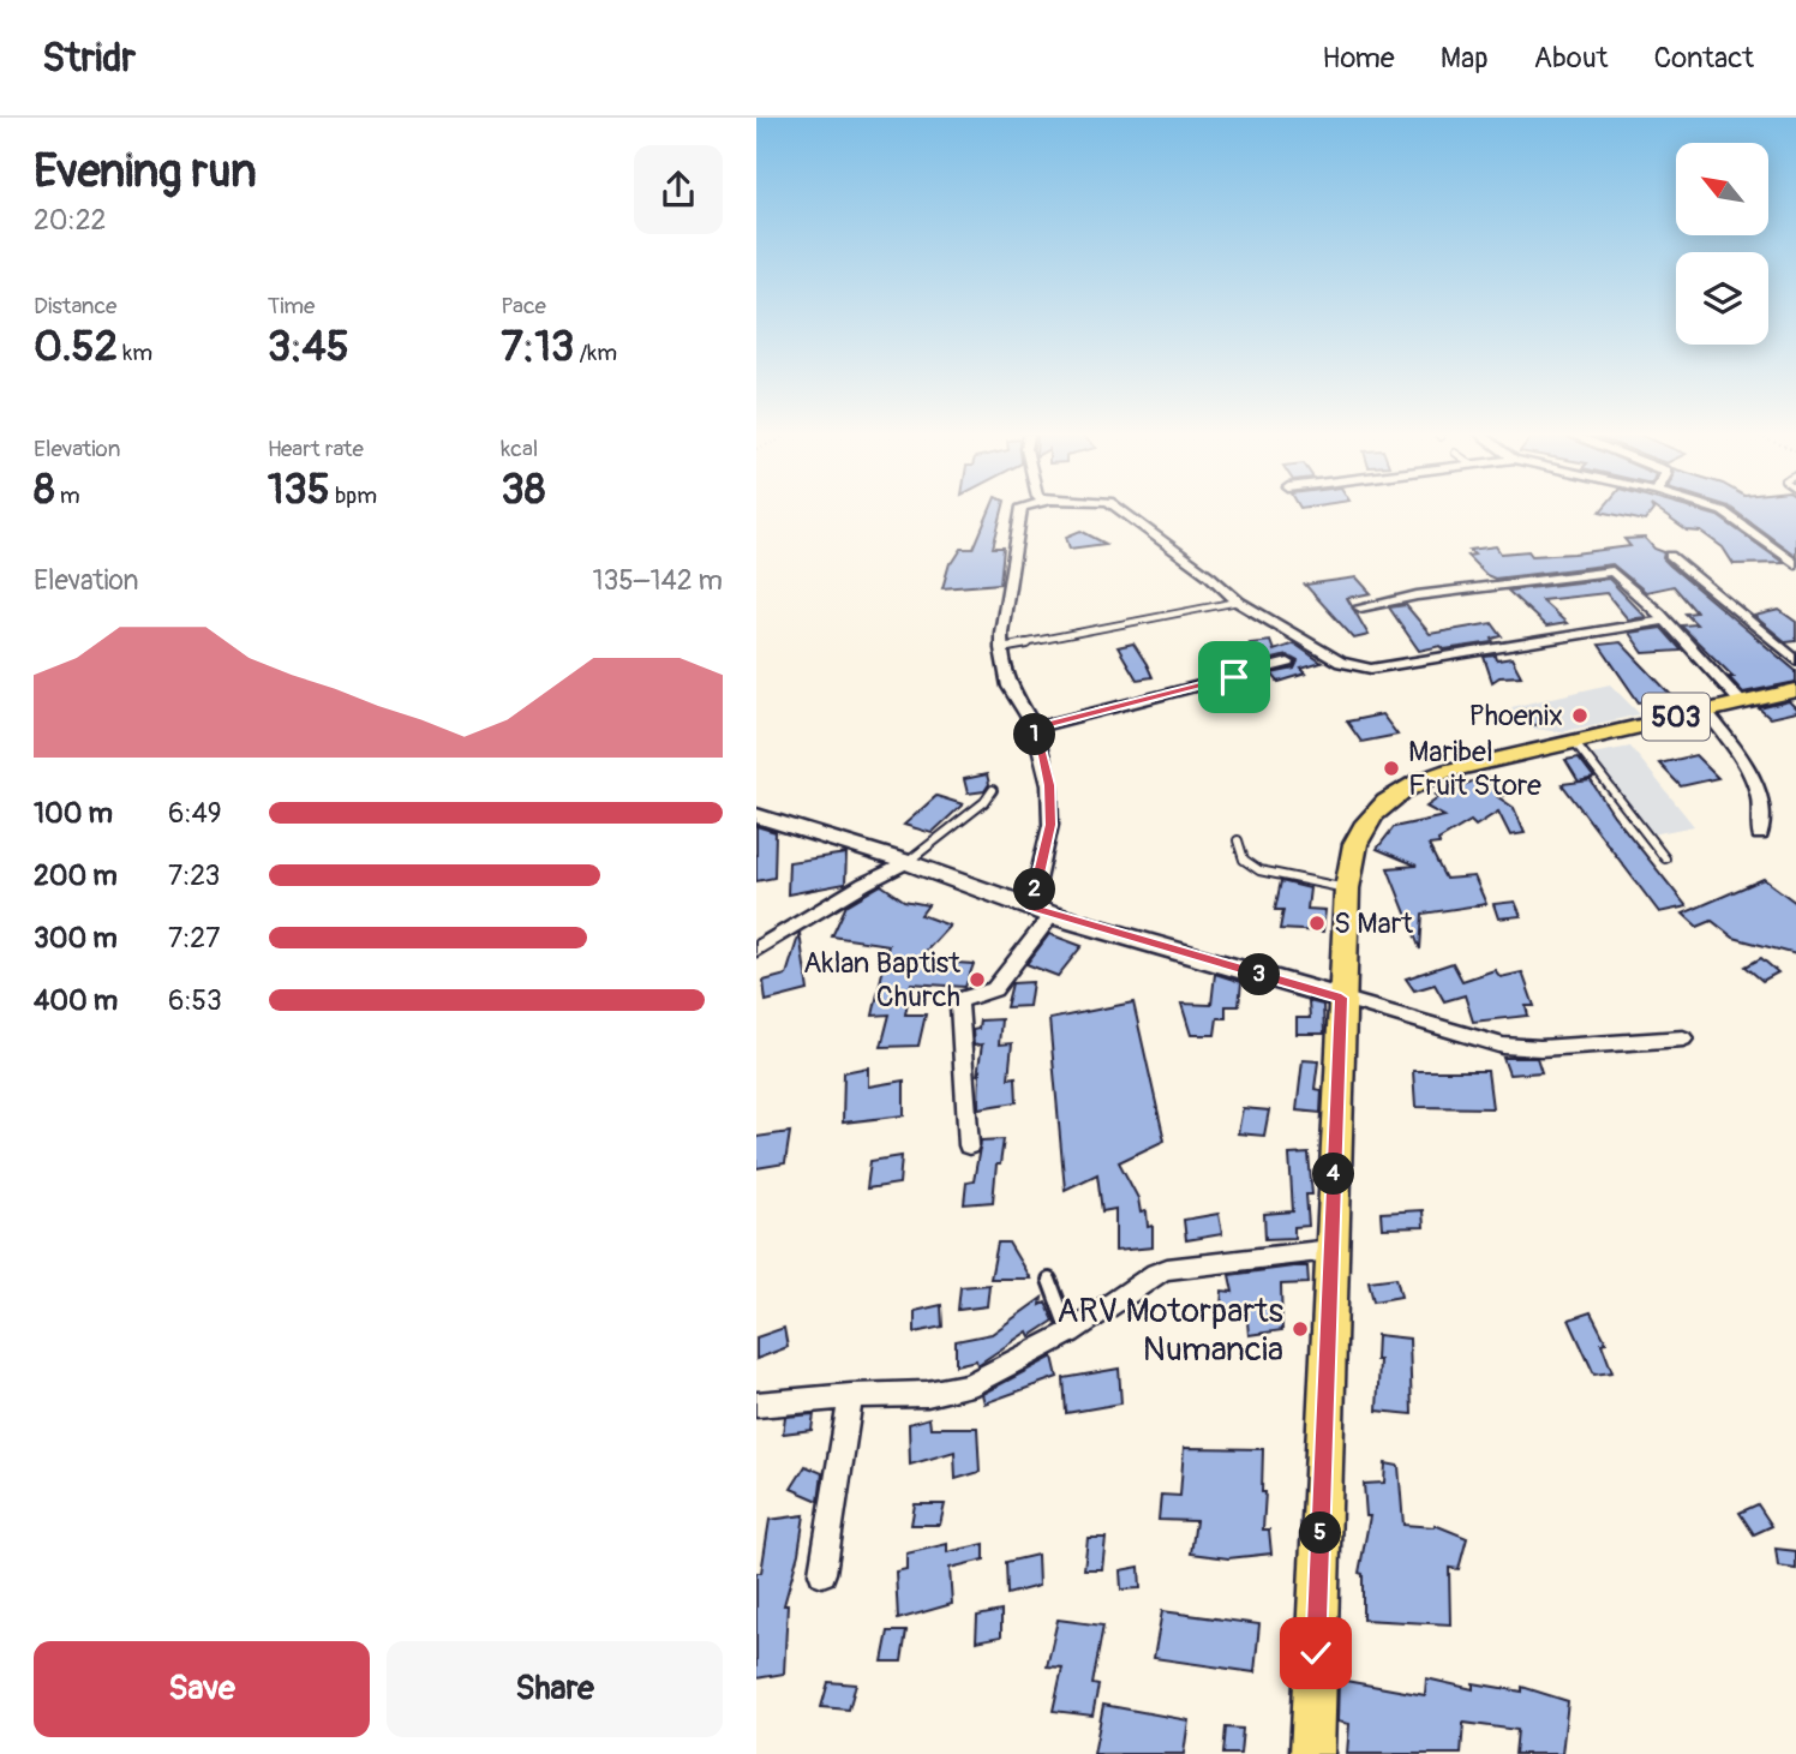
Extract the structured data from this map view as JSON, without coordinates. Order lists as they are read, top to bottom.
{
  "streets": {
    "main road": ["503"]
  },
  "places": [
    "Phoenix",
    "Maribel Fruit Store",
    "S Mart",
    "Aklan Baptist Church",
    "ARV Motorparts Numancia"
  ],
  "north": "top left",
  "page": {
    "header": "Stridr",
    "nav": [
      "Home",
      "Map",
      "About",
      "Contact"
    ],
    "heading": ["Evening run", "20:22"],
    "stats": [
      ["Distance", "0.52 km"],
      ["Time", "3:45"],
      ["Pace", "7:13 /km"],
      ["Elevation", "8 m"],
      ["Heart rate", "135 bpm"],
      ["kcal", "38"]
    ],
    "chart": ["Elevation", "135–142 m"],
    "pins": [
      "1",
      "2",
      "3",
      "4",
      "5"
    ],
    "list": [
      {
        "name": "100 m",
        "note": "6:49"
      },
      {
        "name": "200 m",
        "note": "7:23"
      },
      {
        "name": "300 m",
        "note": "7:27"
      },
      {
        "name": "400 m",
        "note": "6:53"
      }
    ],
    "buttons": ["Save", "Share"]
  }
}
